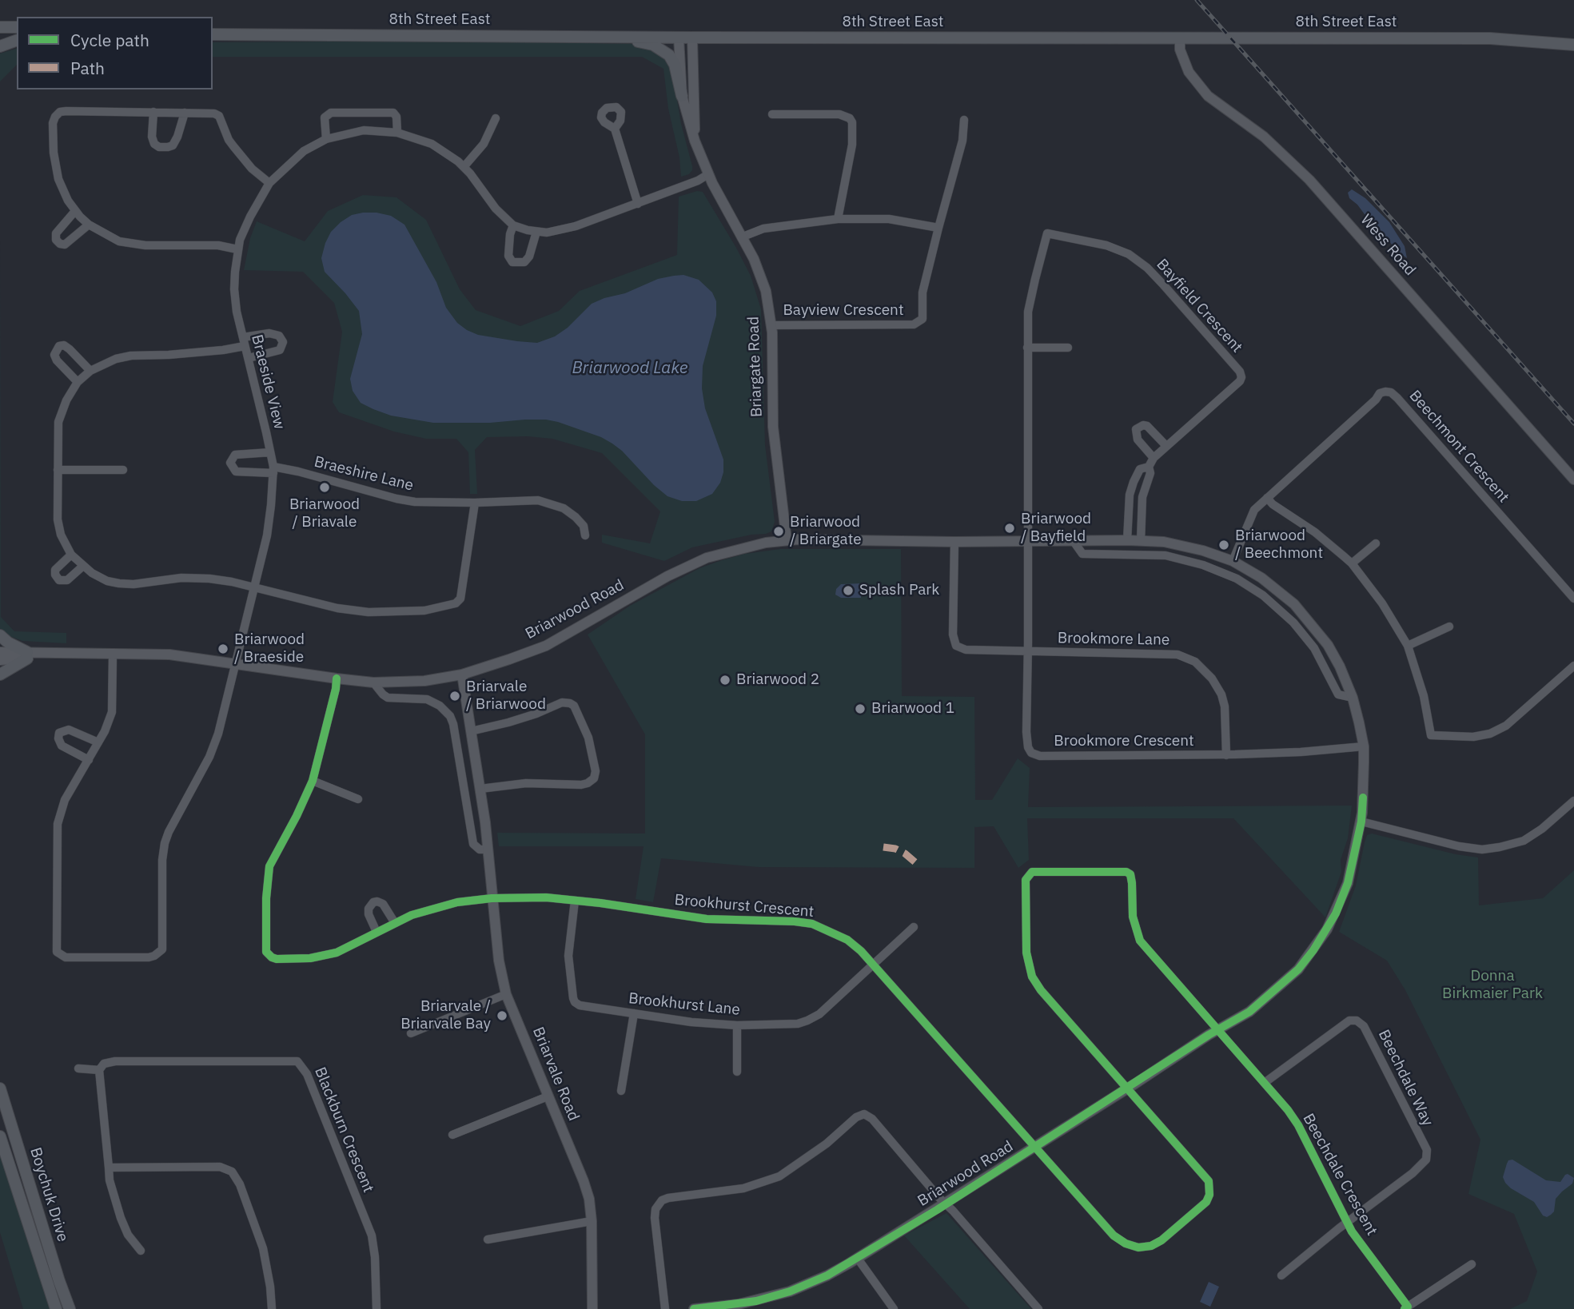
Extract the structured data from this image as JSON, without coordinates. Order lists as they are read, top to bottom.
{
  "streets": {
    "main road": ["8th Street East", "Boychuk Drive"],
    "street": [
      "Wess Road",
      "Bayfield Crescent",
      "Bayview Crescent",
      "Briargate Road",
      "Braeside View",
      "Beechmont Crescent",
      "Braeshire Lane",
      "Briarwood Road",
      "Brookmore Lane",
      "Brookmore Crescent",
      "Brookhurst Crescent",
      "Brookhurst Lane",
      "Briarvale Road",
      "Beechdale Way",
      "Blackburn Crescent",
      "Beechdale Crescent"
    ]
  },
  "crossings": [
    ["8th Street East", "Wess Road"],
    ["8th Street East", "Briargate Road"],
    ["Bayfield Crescent", "Briarwood Road"],
    ["Bayfield Crescent", "Brookmore Crescent"],
    ["Bayview Crescent", "Briargate Road"],
    ["Briargate Road", "Braeside View"],
    ["Briargate Road", "Briarwood Road"],
    ["Braeside View", "Braeshire Lane"],
    ["Braeside View", "Briarwood Road"],
    ["Beechmont Crescent", "Briarwood Road"],
    ["Briarwood Road", "Brookmore Lane"],
    ["Briarwood Road", "Brookmore Crescent"],
    ["Briarwood Road", "Brookhurst Crescent"],
    ["Briarwood Road", "Briarvale Road"],
    ["Briarwood Road", "Beechdale Crescent"],
    ["Brookmore Lane", "Brookmore Crescent"],
    ["Brookhurst Crescent", "Brookhurst Lane"],
    ["Brookhurst Crescent", "Briarvale Road"],
    ["Brookhurst Crescent", "Beechdale Crescent"],
    ["Beechdale Way", "Beechdale Crescent"]
  ],
  "water": ["Briarwood Lake"],
  "parks": ["Donna Birkmaier Park"],
  "places": [
    "Briarwood / Briavale",
    "Briarwood / Bayfield",
    "Briarwood / Briargate",
    "Briarwood / Beechmont",
    "Splash Park",
    "Briarwood / Braeside",
    "Briarwood 2",
    "Briarvale / Briarwood",
    "Briarwood 1",
    "Briarvale / Briarvale Bay"
  ],
  "legend": ["Cycle path", "Path"]
}
